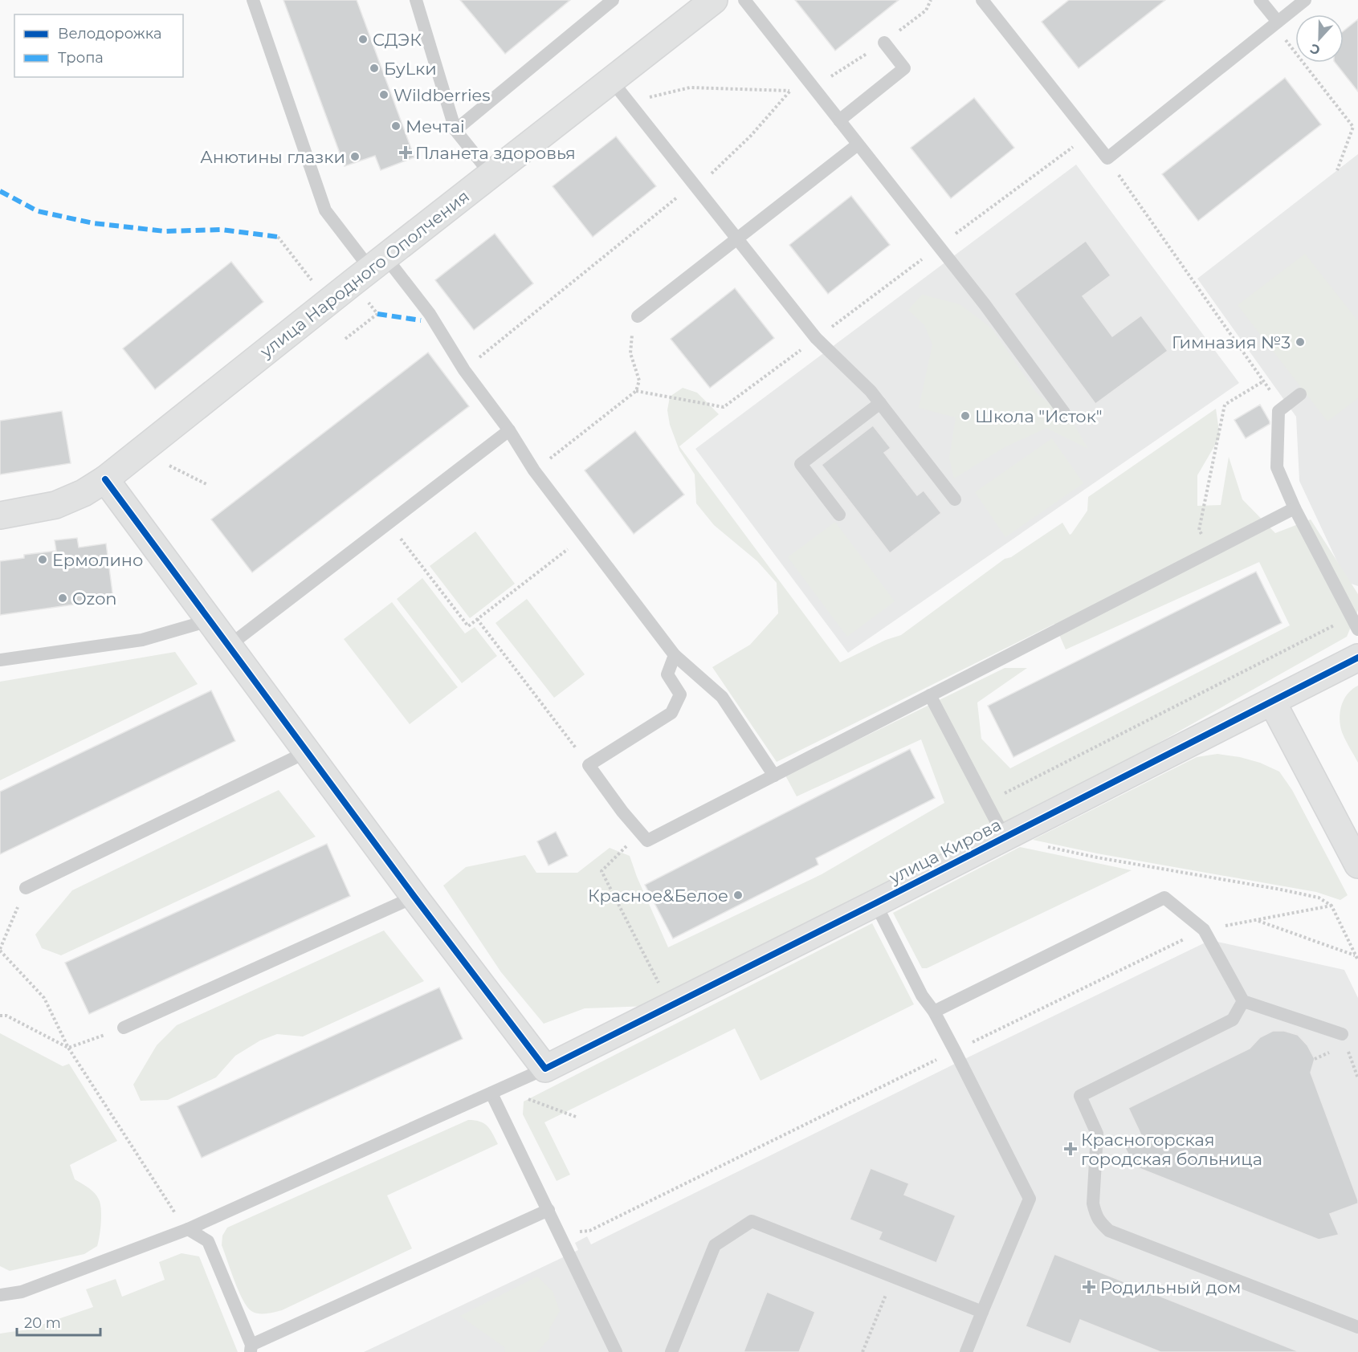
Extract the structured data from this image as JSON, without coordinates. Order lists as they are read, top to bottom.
{
  "streets": {
    "street": ["улица Народного Ополчения", "улица Кирова"]
  },
  "places": {
    "other": [
      "СДЭК",
      "БуLки",
      "Wildberries",
      "Мечтаi",
      "Анютины глазки",
      "Гимназия №3",
      "Школа \"Исток\"",
      "Ермолино",
      "Ozon",
      "Красное&Белое"
    ],
    "health": ["Планета здоровья", "Красногорская городская больница", "Родильный дом"]
  },
  "legend": ["Велодорожка", "Тропа"],
  "scale_bar": "20 m",
  "north": "bottom"
}
